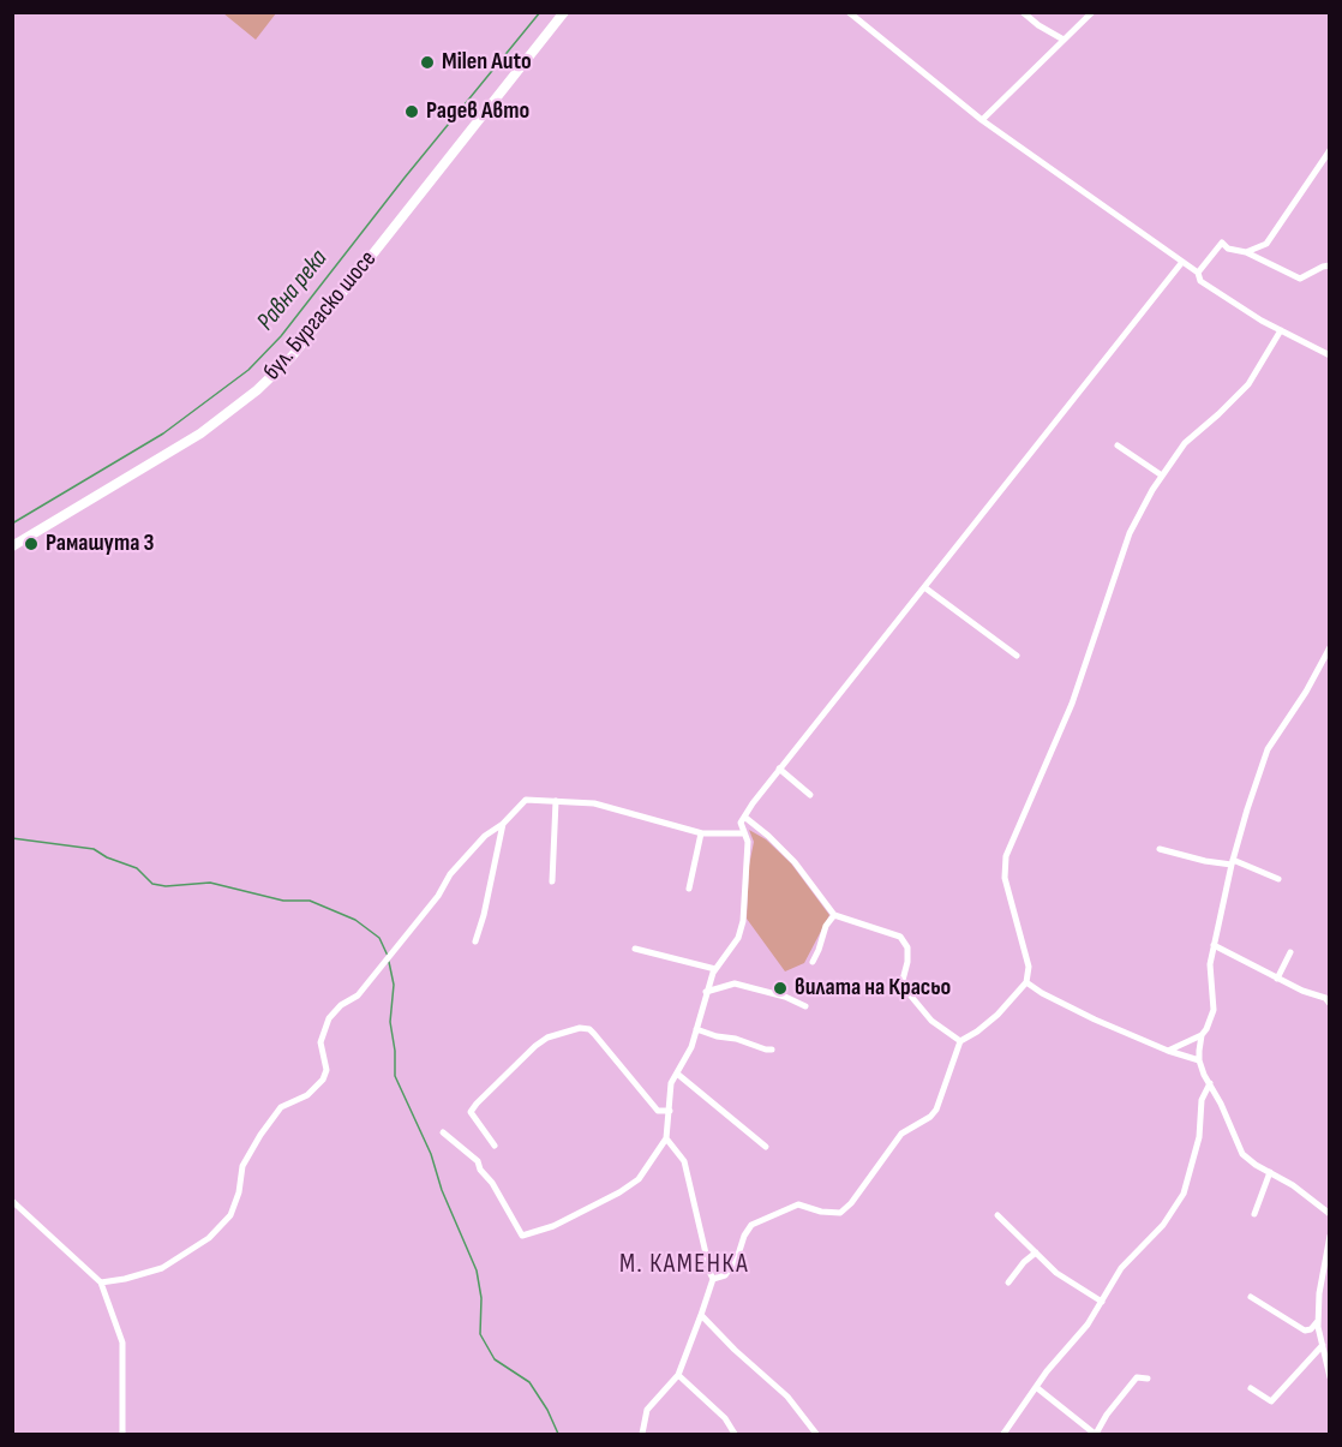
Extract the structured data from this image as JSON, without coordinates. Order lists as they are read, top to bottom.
{
  "streets": {
    "main road": ["бул. Бургаско шосе"]
  },
  "districts": ["М. КАМЕНКА"],
  "water": ["Равна река"],
  "places": [
    "Milen Auto",
    "Радев Авто",
    "Рамашута 3",
    "вилата на Красьо"
  ]
}
